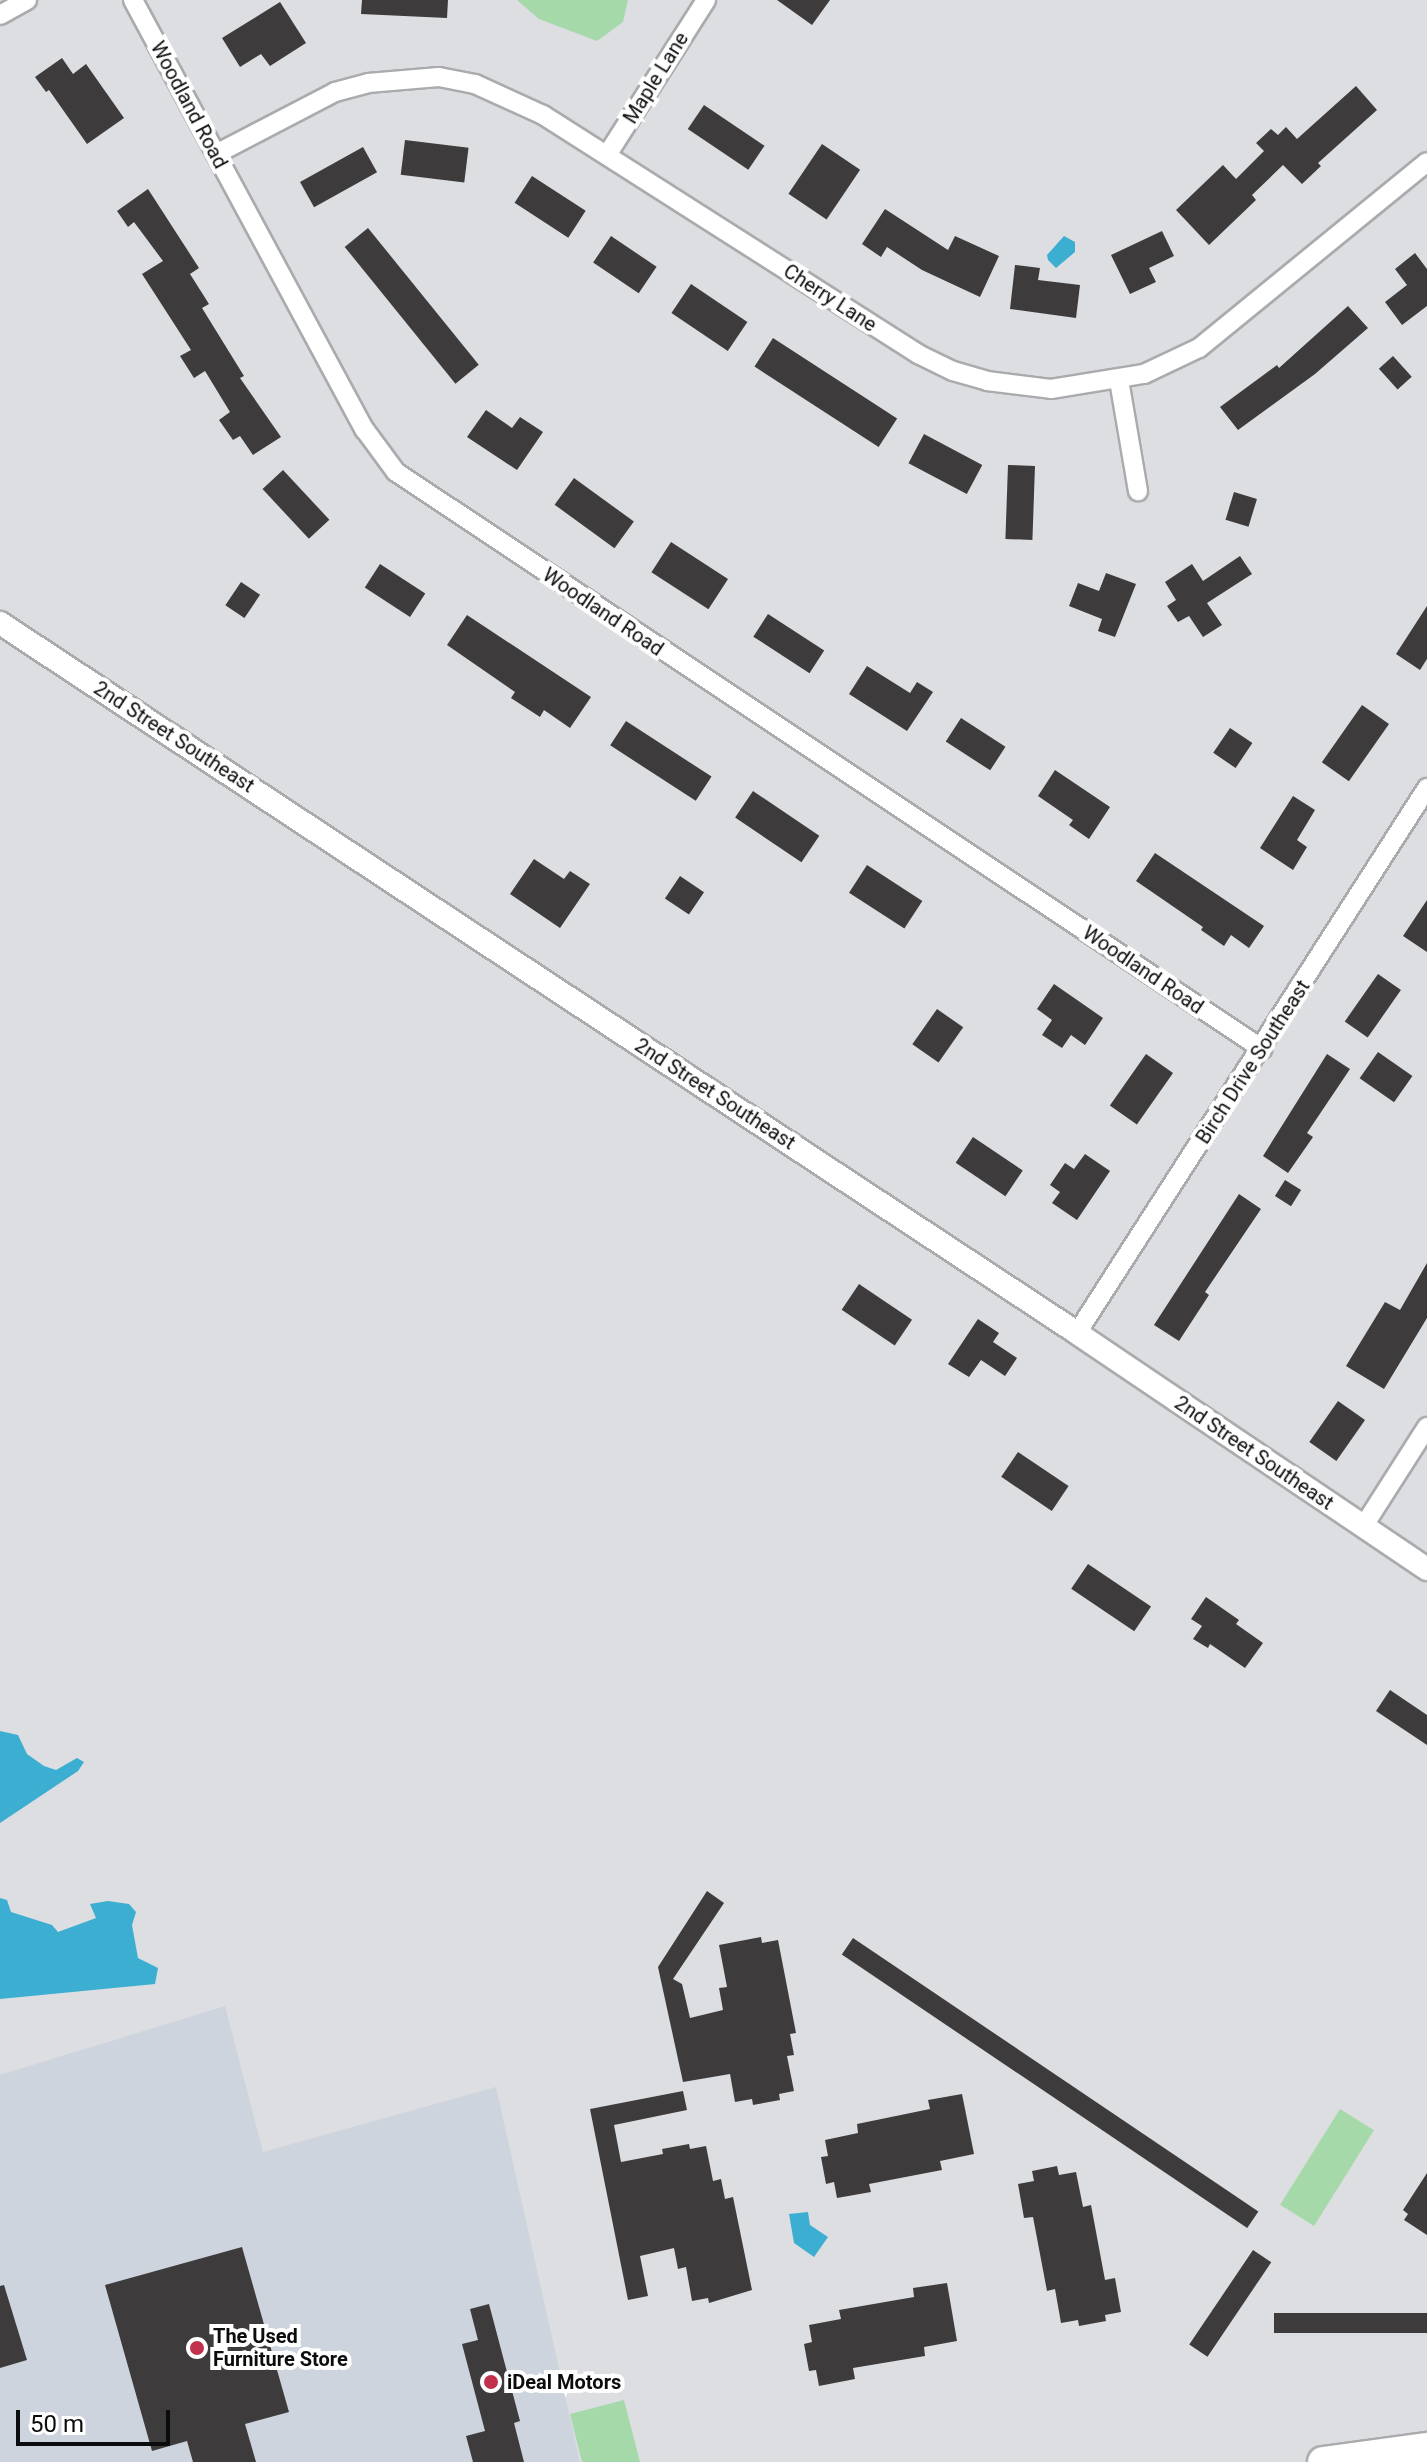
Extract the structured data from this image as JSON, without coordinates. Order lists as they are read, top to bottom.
{
  "streets": {
    "street": [
      "Maple Lane",
      "Woodland Road",
      "Cherry Lane",
      "2nd Street Southeast",
      "Birch Drive Southeast"
    ]
  },
  "crossings": [
    ["Maple Lane", "Cherry Lane"],
    ["Woodland Road", "Cherry Lane"],
    ["Woodland Road", "Birch Drive Southeast"],
    ["2nd Street Southeast", "Birch Drive Southeast"]
  ],
  "places": ["The Used Furniture Store", "iDeal Motors"],
  "scale_bar": "50 m"
}
